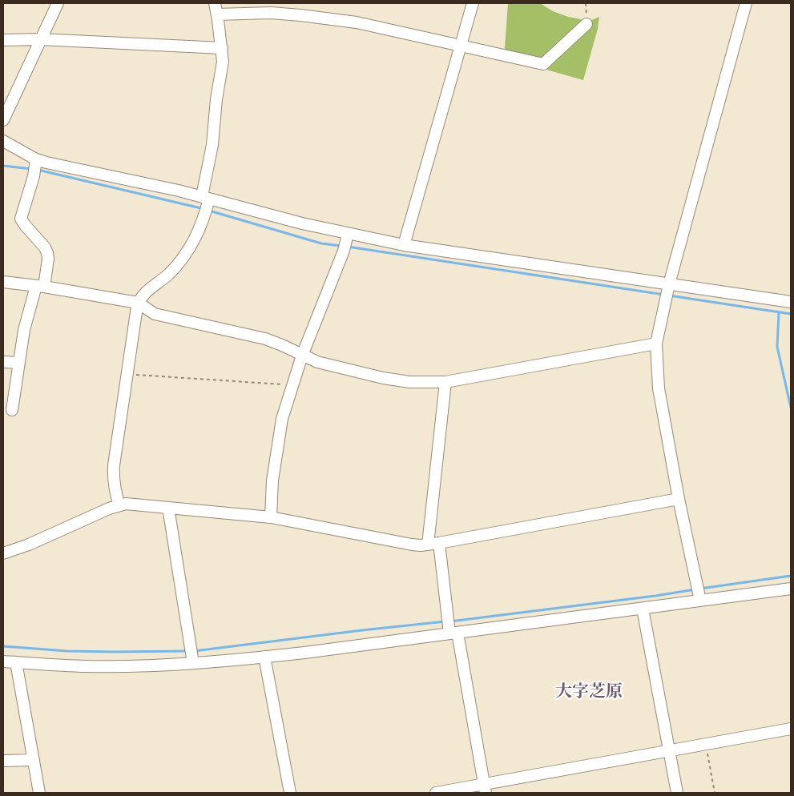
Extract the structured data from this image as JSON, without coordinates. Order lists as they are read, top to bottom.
{
  "districts": ["大字芝原"]
}
